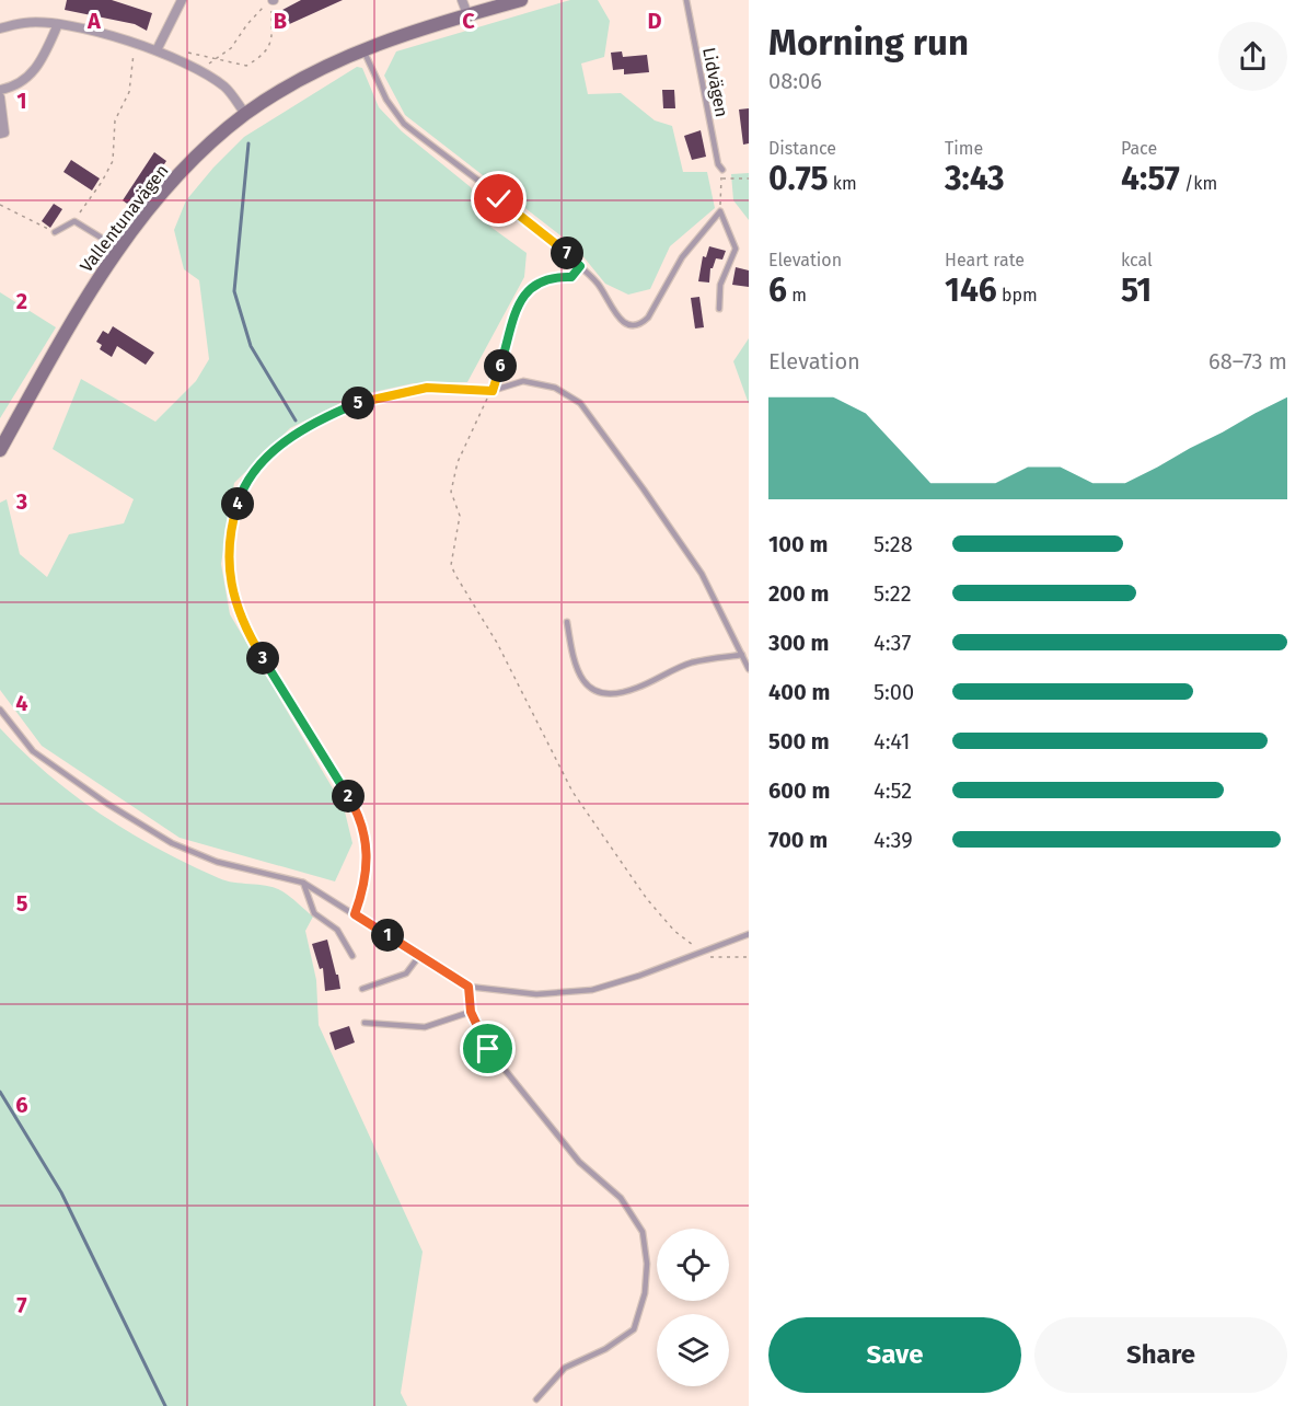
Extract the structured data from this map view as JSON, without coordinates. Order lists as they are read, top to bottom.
{
  "streets": {
    "main road": ["Vallentunavägen"],
    "lane": ["Lidvägen"]
  },
  "page": {
    "heading": ["Morning run", "08:06"],
    "stats": [
      ["Distance", "0.75 km"],
      ["Time", "3:43"],
      ["Pace", "4:57 /km"],
      ["Elevation", "6 m"],
      ["Heart rate", "146 bpm"],
      ["kcal", "51"]
    ],
    "pins": [
      "7",
      "6",
      "5",
      "4",
      "3",
      "2",
      "1"
    ],
    "chart": ["Elevation", "68–73 m"],
    "list": [
      {
        "name": "100 m",
        "note": "5:28"
      },
      {
        "name": "200 m",
        "note": "5:22"
      },
      {
        "name": "300 m",
        "note": "4:37"
      },
      {
        "name": "400 m",
        "note": "5:00"
      },
      {
        "name": "500 m",
        "note": "4:41"
      },
      {
        "name": "600 m",
        "note": "4:52"
      },
      {
        "name": "700 m",
        "note": "4:39"
      }
    ],
    "buttons": ["Save", "Share"]
  },
  "grid": {
    "columns": [
      "A",
      "B",
      "C",
      "D"
    ],
    "rows": [
      "1",
      "2",
      "3",
      "4",
      "5",
      "6",
      "7"
    ]
  }
}
